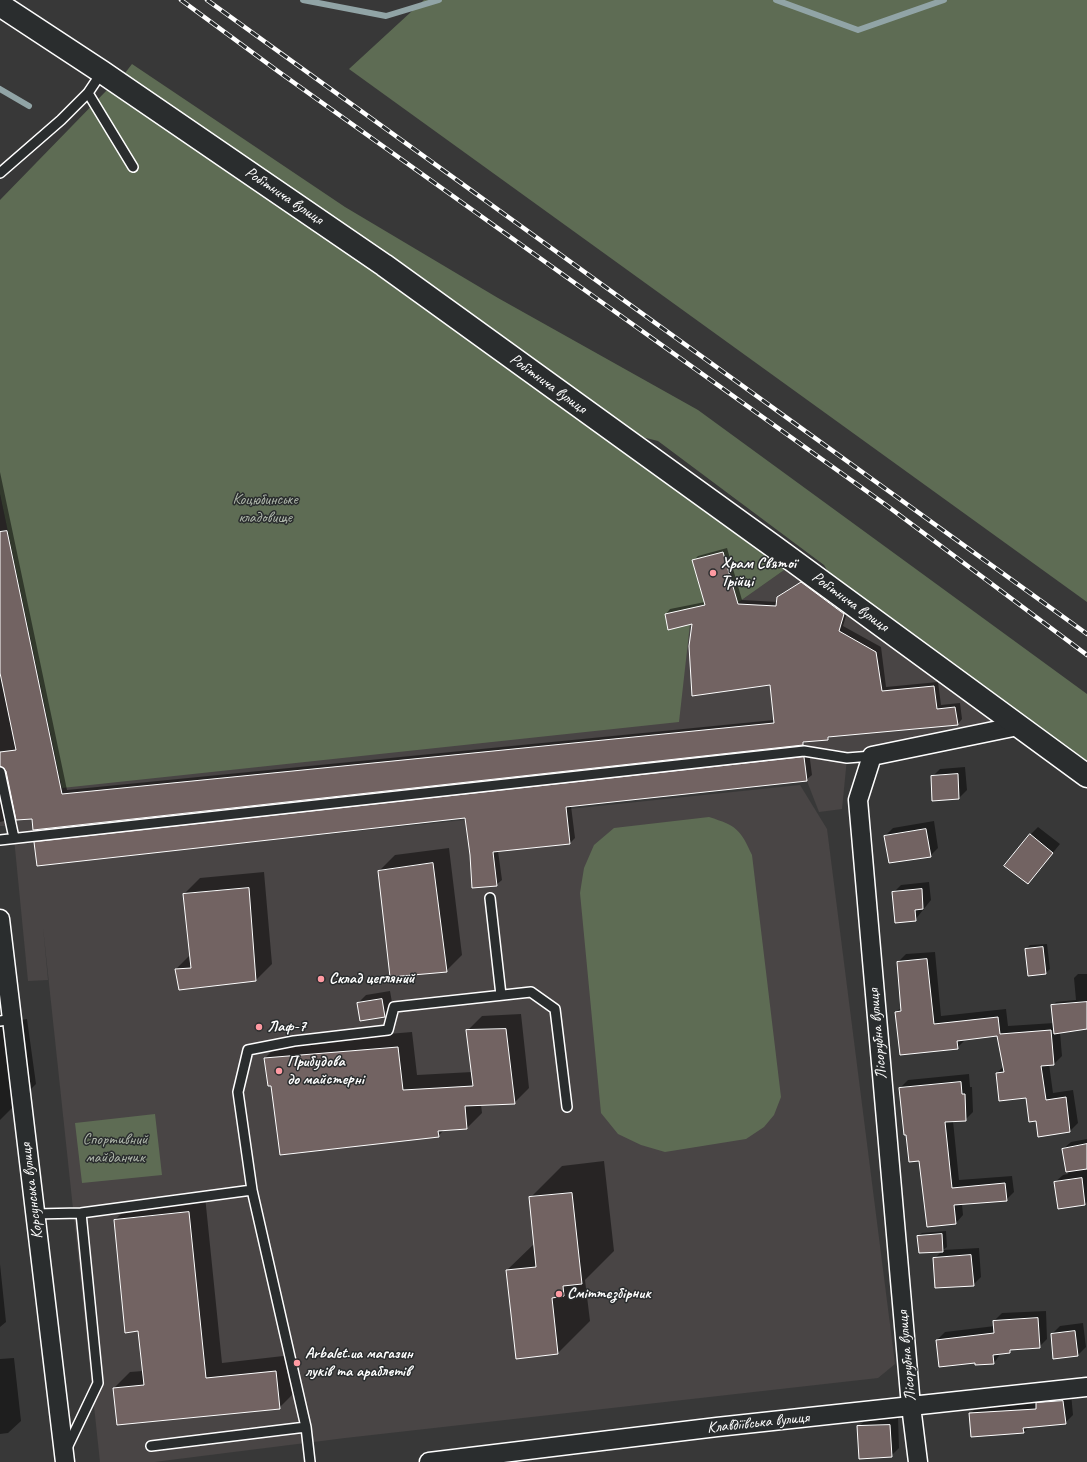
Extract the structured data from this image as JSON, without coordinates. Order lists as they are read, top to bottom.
{
  "streets": {
    "street": [
      "Робітнича вулиця",
      "Лісорубна вулиця",
      "Корсунська вулиця",
      "Клавдіївська вулиця"
    ]
  },
  "crossings": [
    ["Лісорубна вулиця", "Клавдіївська вулиця"]
  ],
  "parks": ["Коцюбинське кладовище", "Спортивний майданчик"],
  "places": [
    "Храм Святої Трійці",
    "Склад цегляний",
    "Лаф-7",
    "Прибудова до майстерні",
    "Сміттєзбірник",
    "Arbalet.ua магазин луків та араблетів"
  ]
}
